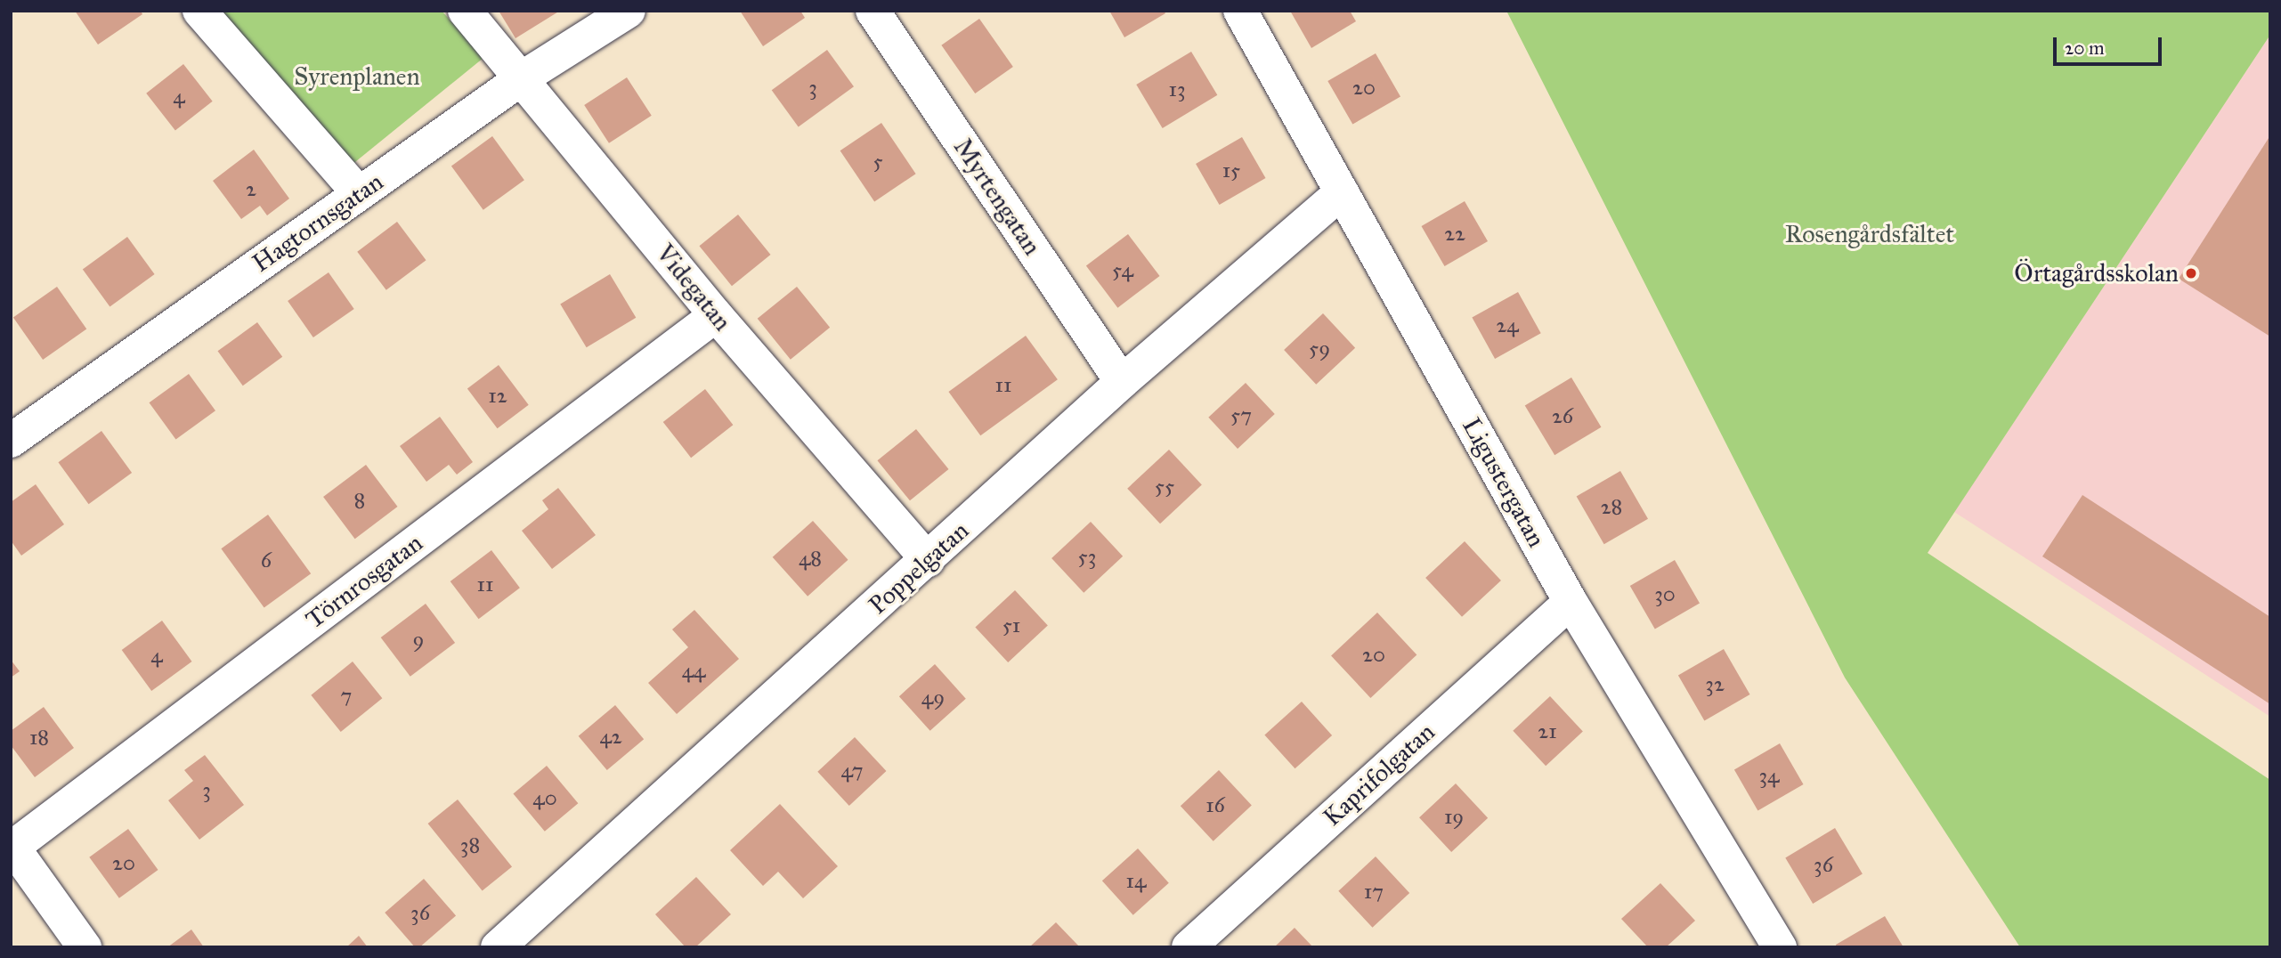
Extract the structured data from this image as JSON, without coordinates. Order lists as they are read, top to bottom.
{
  "streets": {
    "street": [
      "Myrtengatan",
      "Hagtornsgatan",
      "Videgatan",
      "Ligustergatan",
      "Poppelgatan",
      "Törnrosgatan",
      "Kaprifolgatan"
    ]
  },
  "crossings": [
    ["Myrtengatan", "Poppelgatan"],
    ["Hagtornsgatan", "Videgatan"],
    ["Videgatan", "Poppelgatan"],
    ["Videgatan", "Törnrosgatan"],
    ["Ligustergatan", "Poppelgatan"],
    ["Ligustergatan", "Kaprifolgatan"]
  ],
  "parks": ["Syrenplanen", "Rosengårdsfältet"],
  "places": ["Örtagårdsskolan"],
  "house_numbers": [
    "3",
    "20",
    "13",
    "4",
    "5",
    "15",
    "2",
    "22",
    "54",
    "24",
    "59",
    "11",
    "12",
    "57",
    "26",
    "55",
    "8",
    "28",
    "53",
    "48",
    "6",
    "11",
    "30",
    "51",
    "9",
    "20",
    "4",
    "44",
    "32",
    "7",
    "49",
    "21",
    "42",
    "18",
    "47",
    "34",
    "3",
    "40",
    "16",
    "19",
    "38",
    "20",
    "36",
    "14",
    "17",
    "36"
  ],
  "scale_bar": "20 m"
}
